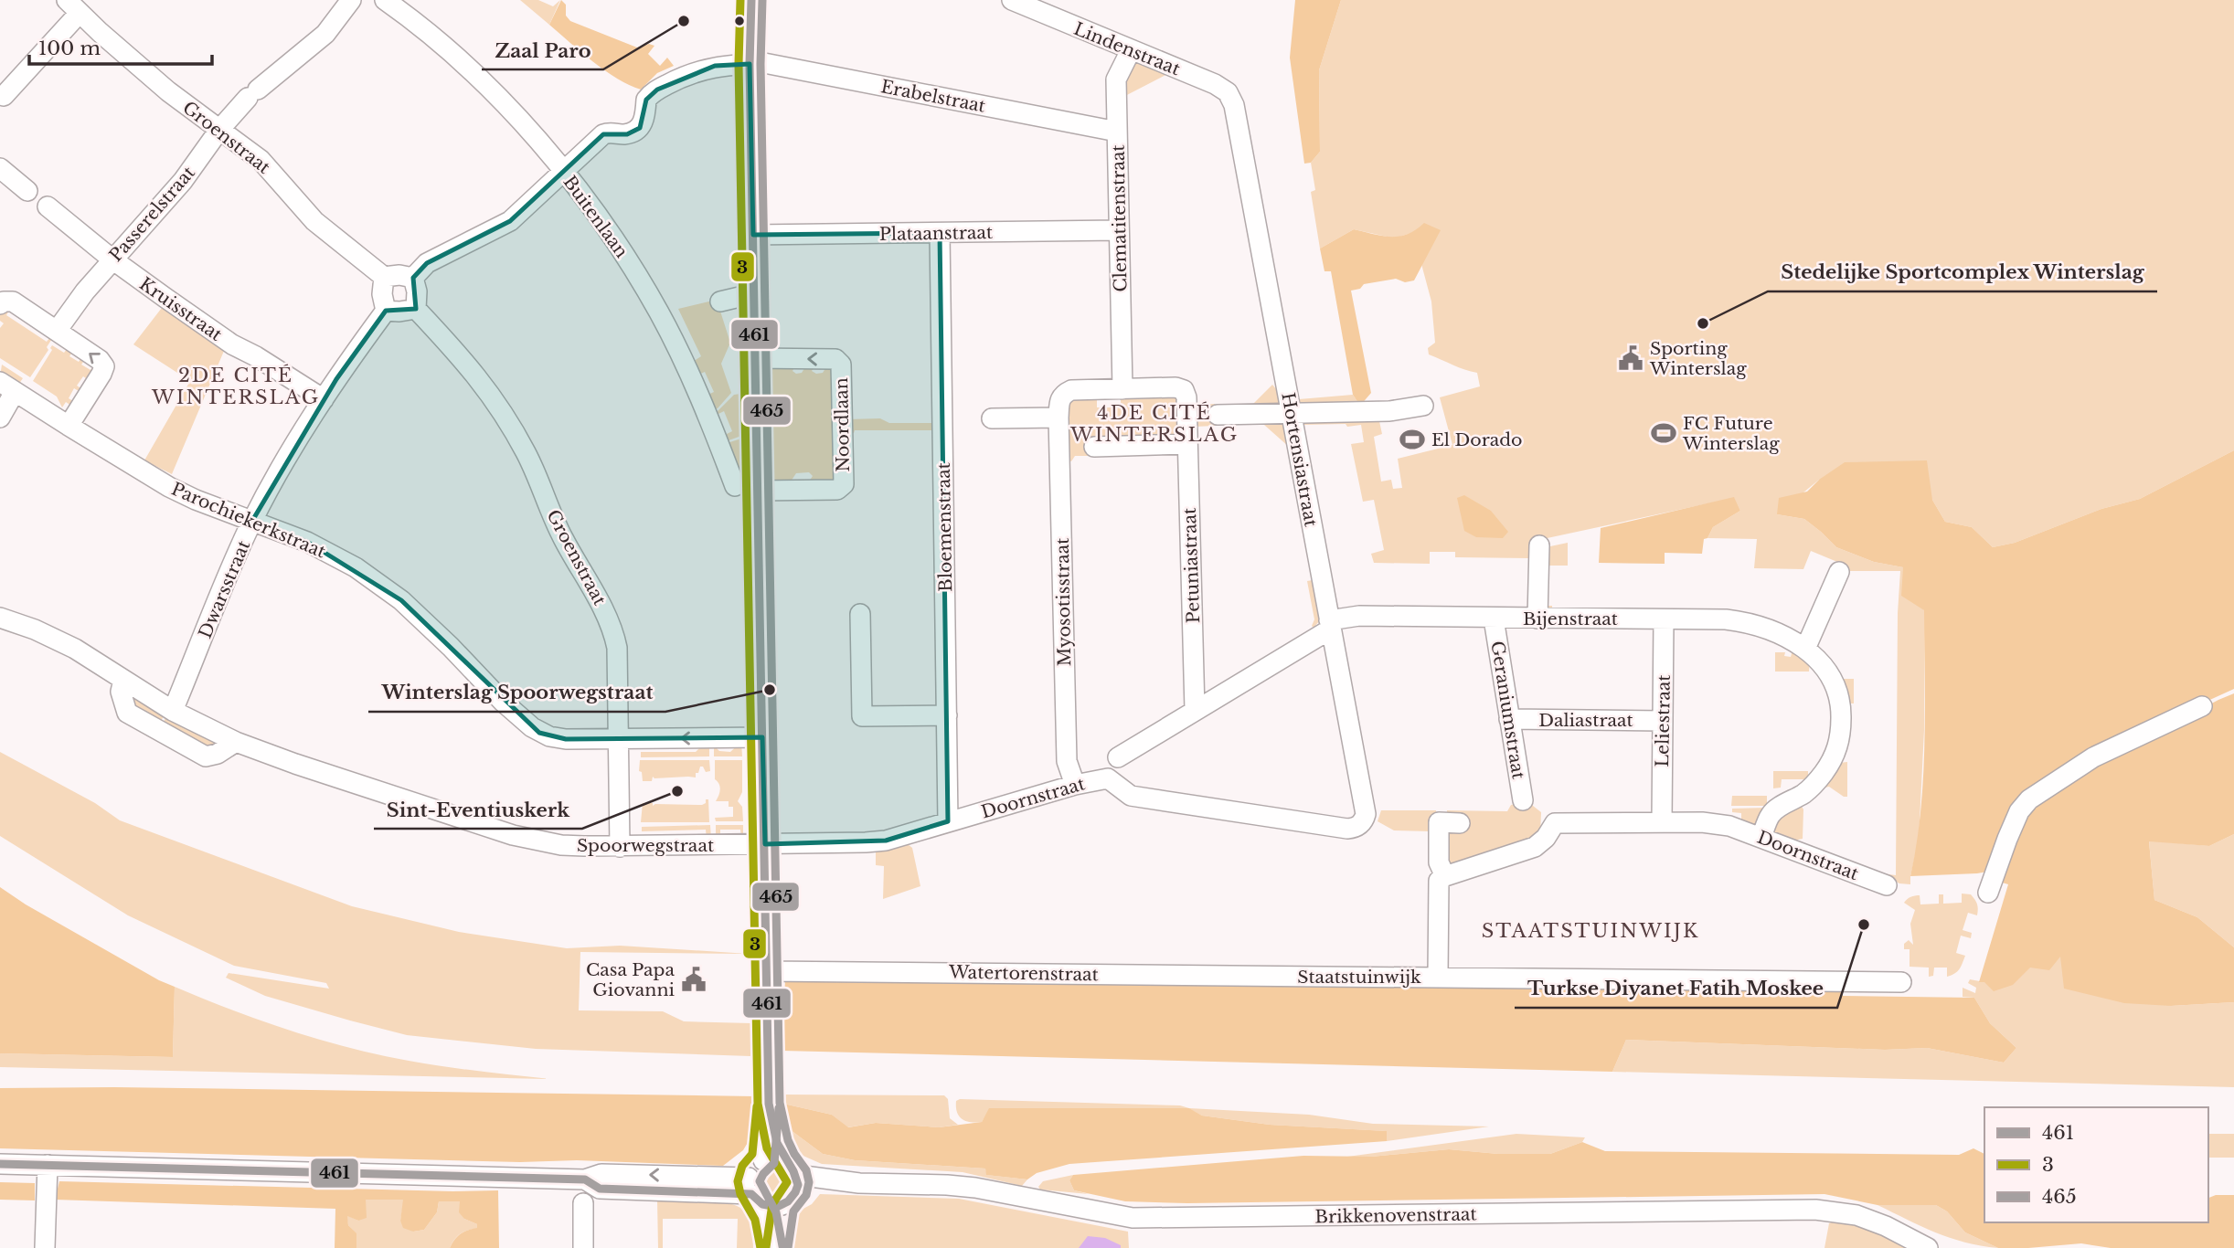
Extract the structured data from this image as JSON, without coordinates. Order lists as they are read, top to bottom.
{
  "streets": {
    "street": [
      "Lindenstraat",
      "Erabelstraat",
      "Groenstraat",
      "Passerelstraat",
      "Buitenlaan",
      "Clematitenstraat",
      "Plataanstraat",
      "Kruisstraat",
      "Noordlaan",
      "Hortensiastraat",
      "Parochiekerkstraat",
      "Bloemenstraat",
      "Petuniastraat",
      "Dwarsstraat",
      "Myosotisstraat",
      "Bijenstraat",
      "Geraniumstraat",
      "Daliastraat",
      "Leliestraat",
      "Doornstraat",
      "Spoorwegstraat",
      "Watertorenstraat",
      "Staatstuinwijk",
      "Brikkenovenstraat"
    ]
  },
  "crossings": [
    ["Lindenstraat", "Clematitenstraat"],
    ["Lindenstraat", "Hortensiastraat"],
    ["Erabelstraat", "Clematitenstraat"],
    ["Groenstraat", "Passerelstraat"],
    ["Groenstraat", "Parochiekerkstraat"],
    ["Groenstraat", "Dwarsstraat"],
    ["Groenstraat", "Spoorwegstraat"],
    ["Passerelstraat", "Kruisstraat"],
    ["Clematitenstraat", "Plataanstraat"],
    ["Clematitenstraat", "Petuniastraat"],
    ["Plataanstraat", "Bloemenstraat"],
    ["Kruisstraat", "Dwarsstraat"],
    ["Hortensiastraat", "Bijenstraat"],
    ["Hortensiastraat", "Doornstraat"],
    ["Parochiekerkstraat", "Dwarsstraat"],
    ["Bloemenstraat", "Doornstraat"],
    ["Petuniastraat", "Bijenstraat"],
    ["Dwarsstraat", "Spoorwegstraat"],
    ["Myosotisstraat", "Doornstraat"],
    ["Bijenstraat", "Geraniumstraat"],
    ["Bijenstraat", "Leliestraat"],
    ["Bijenstraat", "Doornstraat"],
    ["Geraniumstraat", "Daliastraat"],
    ["Daliastraat", "Leliestraat"],
    ["Leliestraat", "Doornstraat"],
    ["Doornstraat", "Spoorwegstraat"],
    ["Doornstraat", "Staatstuinwijk"],
    ["Watertorenstraat", "Staatstuinwijk"]
  ],
  "districts": ["2DE CITÉ WINTERSLAG", "4DE CITÉ WINTERSLAG", "STAATSTUINWIJK"],
  "places": {
    "other": [
      "Zaal Paro",
      "Stedelijke Sportcomplex Winterslag",
      "Winterslag Spoorwegstraat",
      "Sint-Eventiuskerk",
      "Turkse Diyanet Fatih Moskee"
    ],
    "public building": ["Sporting Winterslag", "Casa Papa Giovanni"],
    "sports": ["FC Future Winterslag", "El Dorado"]
  },
  "lines": ["transit line 461", "transit line 3", "transit line 465"],
  "legend": ["461", "3", "465"],
  "scale_bar": "100 m"
}
